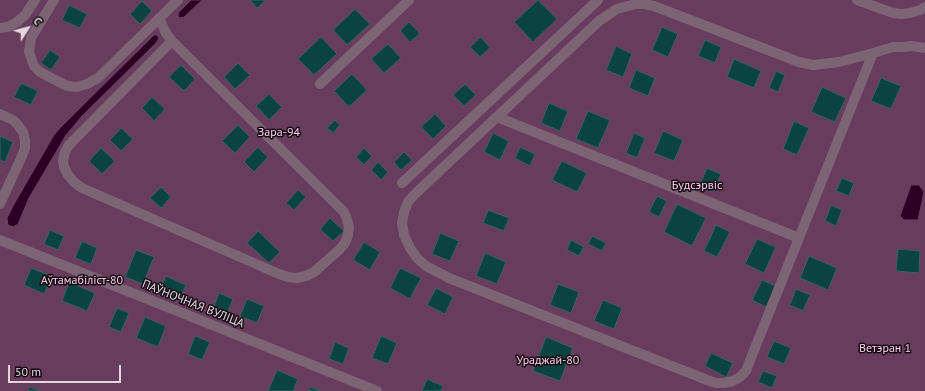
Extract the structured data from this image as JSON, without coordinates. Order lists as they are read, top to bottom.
{
  "streets": {
    "lane": ["ПАЎНОЧНАЯ ВУЛІЦА"]
  },
  "parks": [
    "Зара-94",
    "Будсэрвіс",
    "Аўтамабіліст-80",
    "Ветэран 1",
    "Ураджай-80"
  ],
  "scale_bar": "50 m",
  "north": "top right"
}
